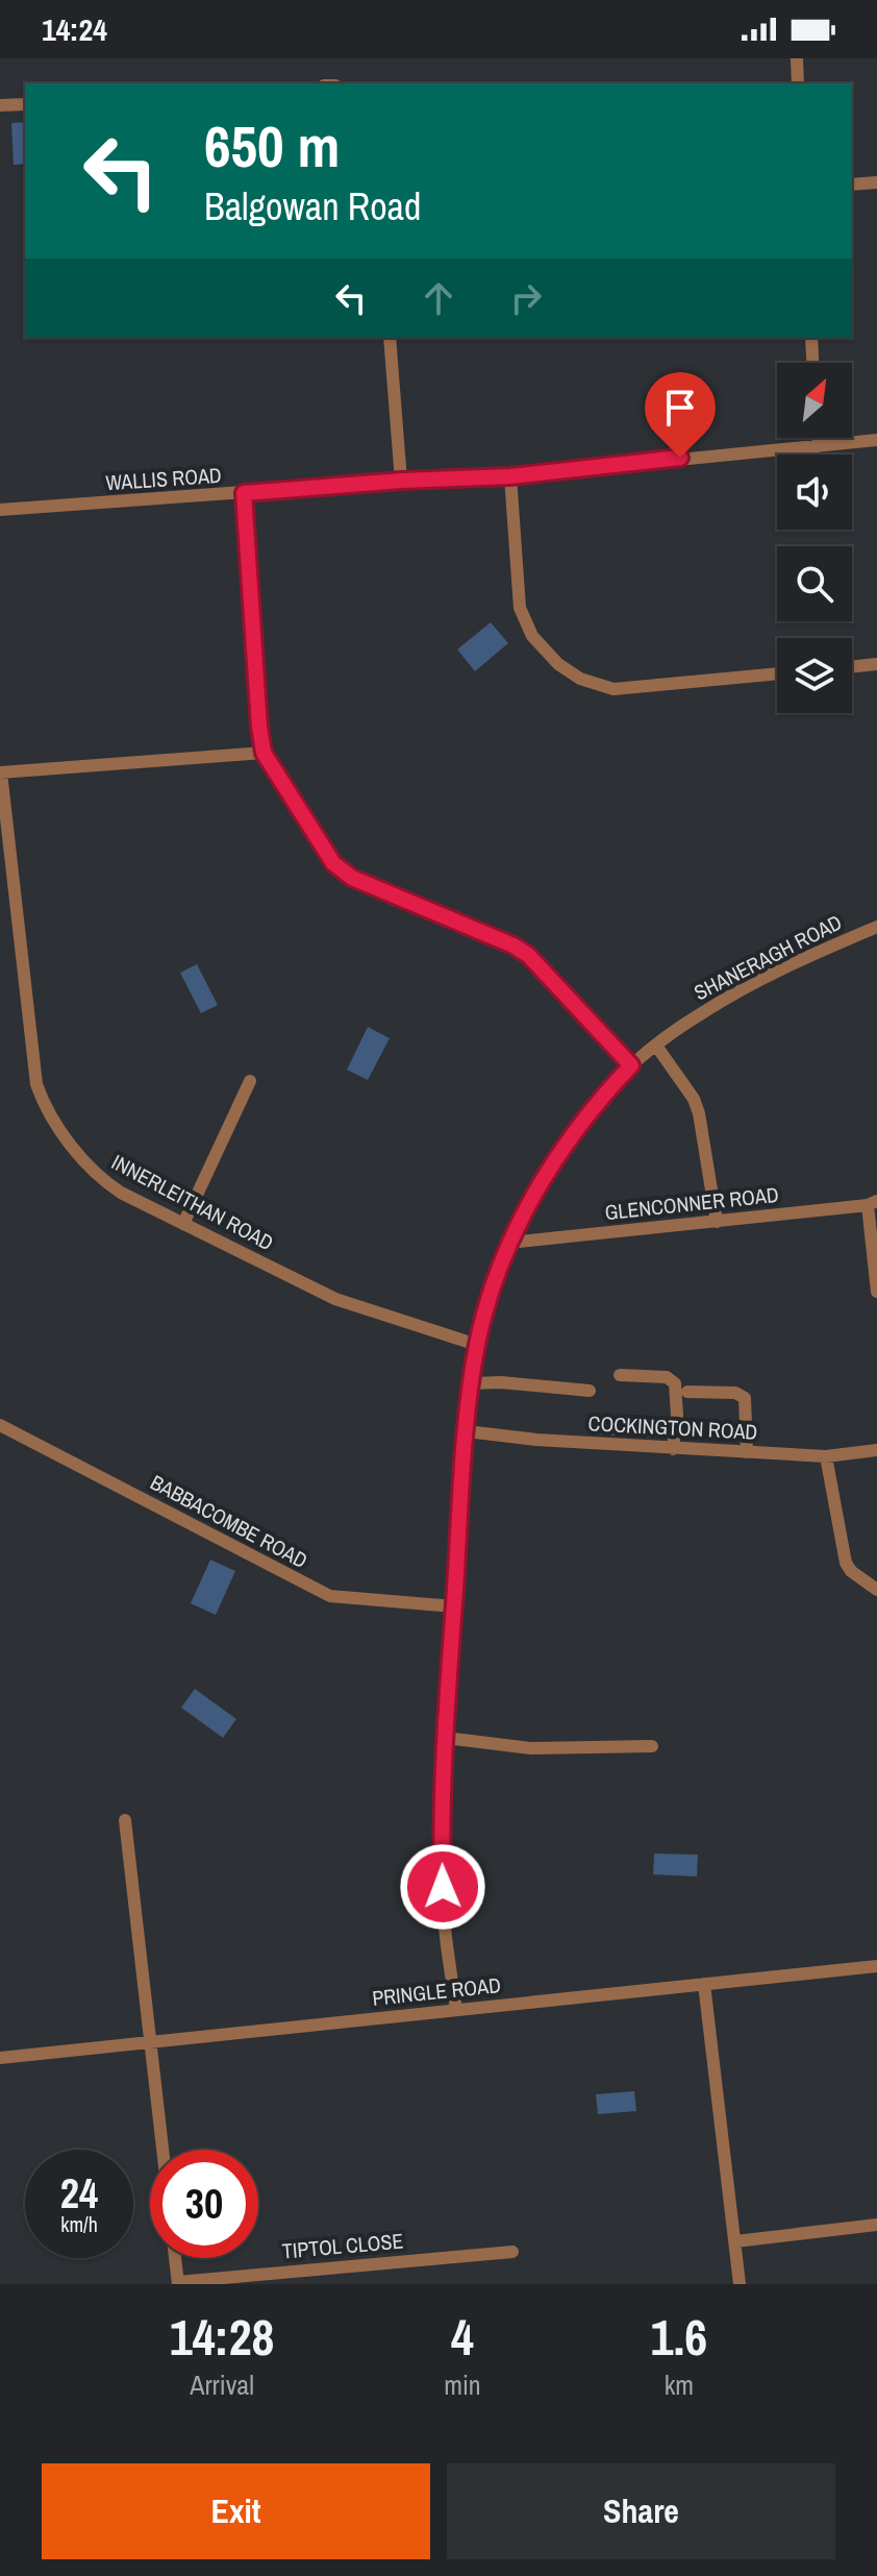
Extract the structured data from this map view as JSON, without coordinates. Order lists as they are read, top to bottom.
{
  "streets": {
    "street": [
      "WALLIS ROAD",
      "SHANERAGH ROAD",
      "INNERLEITHAN ROAD",
      "GLENCONNER ROAD",
      "COCKINGTON ROAD",
      "BABBACOMBE ROAD",
      "PRINGLE ROAD",
      "TIPTOL CLOSE"
    ]
  },
  "crossings": [
    ["SHANERAGH ROAD", "INNERLEITHAN ROAD"],
    ["SHANERAGH ROAD", "GLENCONNER ROAD"],
    ["SHANERAGH ROAD", "COCKINGTON ROAD"],
    ["SHANERAGH ROAD", "BABBACOMBE ROAD"],
    ["SHANERAGH ROAD", "PRINGLE ROAD"]
  ],
  "north": "top right",
  "page": {
    "status": "14:24",
    "turn": ["650 m", "Balgowan Road"],
    "speed": "24 km/h",
    "limit": "30",
    "eta": [
      "14:28",
      "Arrival",
      "4",
      "min",
      "1.6",
      "km"
    ],
    "buttons": ["Exit", "Share"]
  }
}
